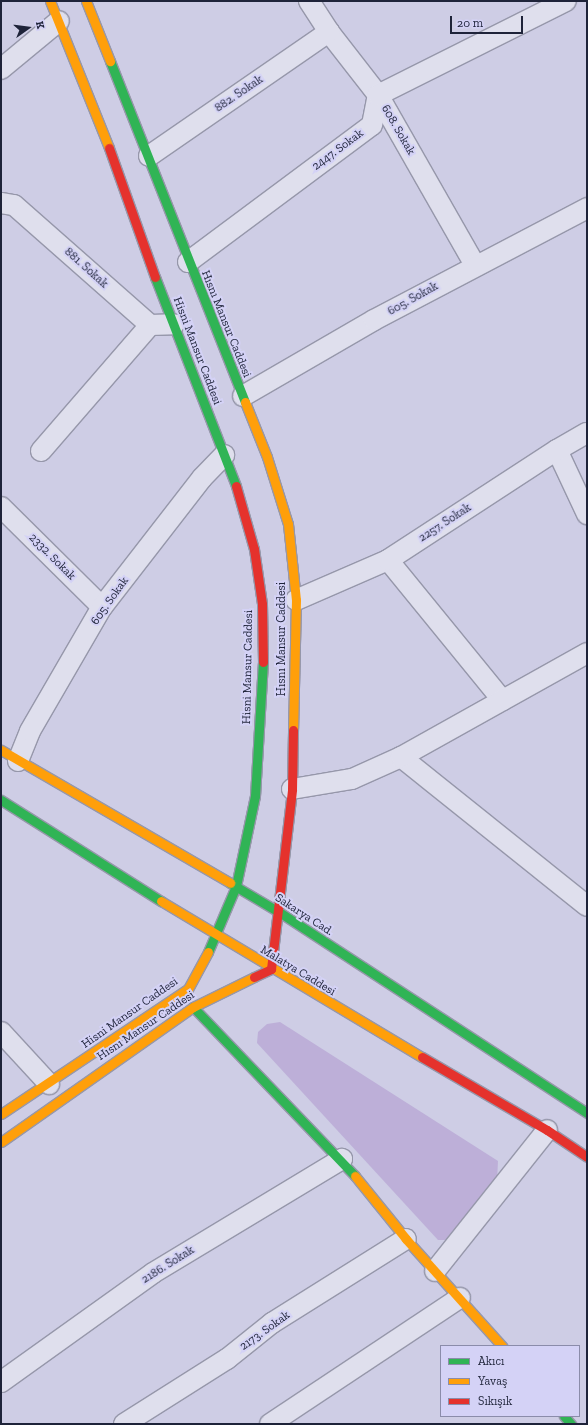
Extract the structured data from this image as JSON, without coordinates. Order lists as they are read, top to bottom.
{
  "streets": {
    "main road": [
      "Hısnı Mansur Caddesi",
      "Hisni Mansur Caddesi",
      "Sakarya Cad.",
      "Malatya Caddesi"
    ],
    "street": [
      "882. Sokak",
      "608. Sokak",
      "2447. Sokak",
      "881. Sokak",
      "605. Sokak",
      "2257. Sokak",
      "2332. Sokak",
      "2186. Sokak",
      "2173. Sokak"
    ]
  },
  "crossings": [
    ["882. Sokak", "608. Sokak"],
    ["882. Sokak", "Hısnı Mansur Caddesi"],
    ["608. Sokak", "2447. Sokak"],
    ["608. Sokak", "605. Sokak"],
    ["2447. Sokak", "Hısnı Mansur Caddesi"],
    ["605. Sokak", "Hısnı Mansur Caddesi"],
    ["605. Sokak", "Hisni Mansur Caddesi"],
    ["605. Sokak", "2332. Sokak"],
    ["605. Sokak", "Sakarya Cad."],
    ["Hısnı Mansur Caddesi", "2257. Sokak"],
    ["Hısnı Mansur Caddesi", "Sakarya Cad."],
    ["Hısnı Mansur Caddesi", "Malatya Caddesi"],
    ["Hisni Mansur Caddesi", "Sakarya Cad."],
    ["Hisni Mansur Caddesi", "Malatya Caddesi"]
  ],
  "legend": ["Akıcı", "Yavaş", "Sıkışık"],
  "scale_bar": "20 m",
  "north": "right"
}
